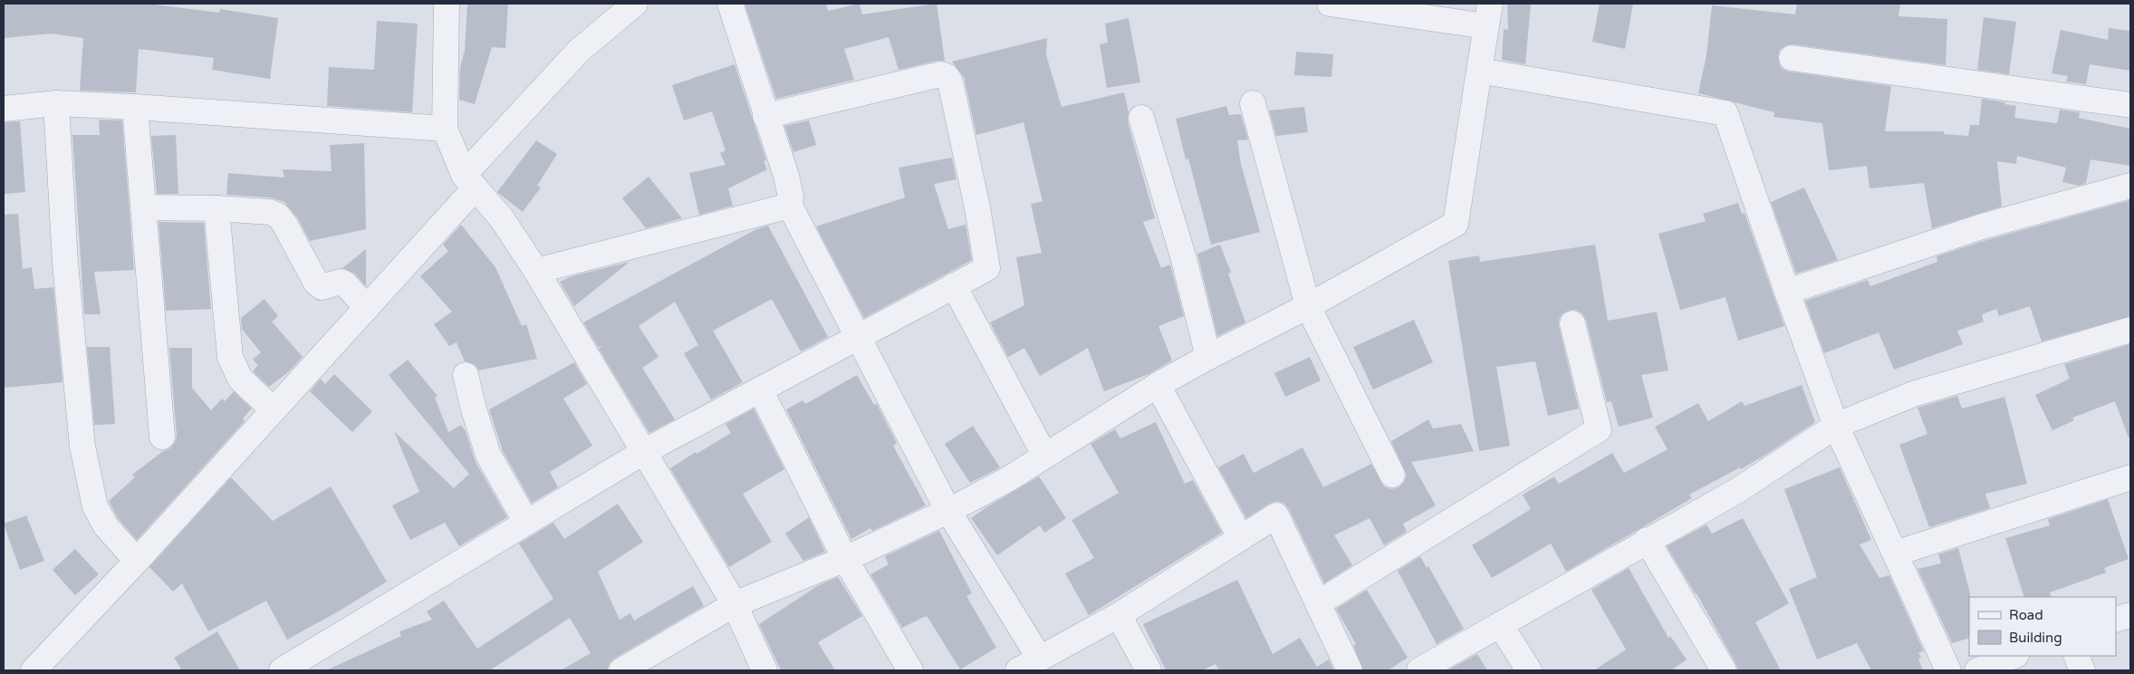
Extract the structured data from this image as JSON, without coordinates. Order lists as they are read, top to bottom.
{
  "legend": ["Road", "Building"]
}
